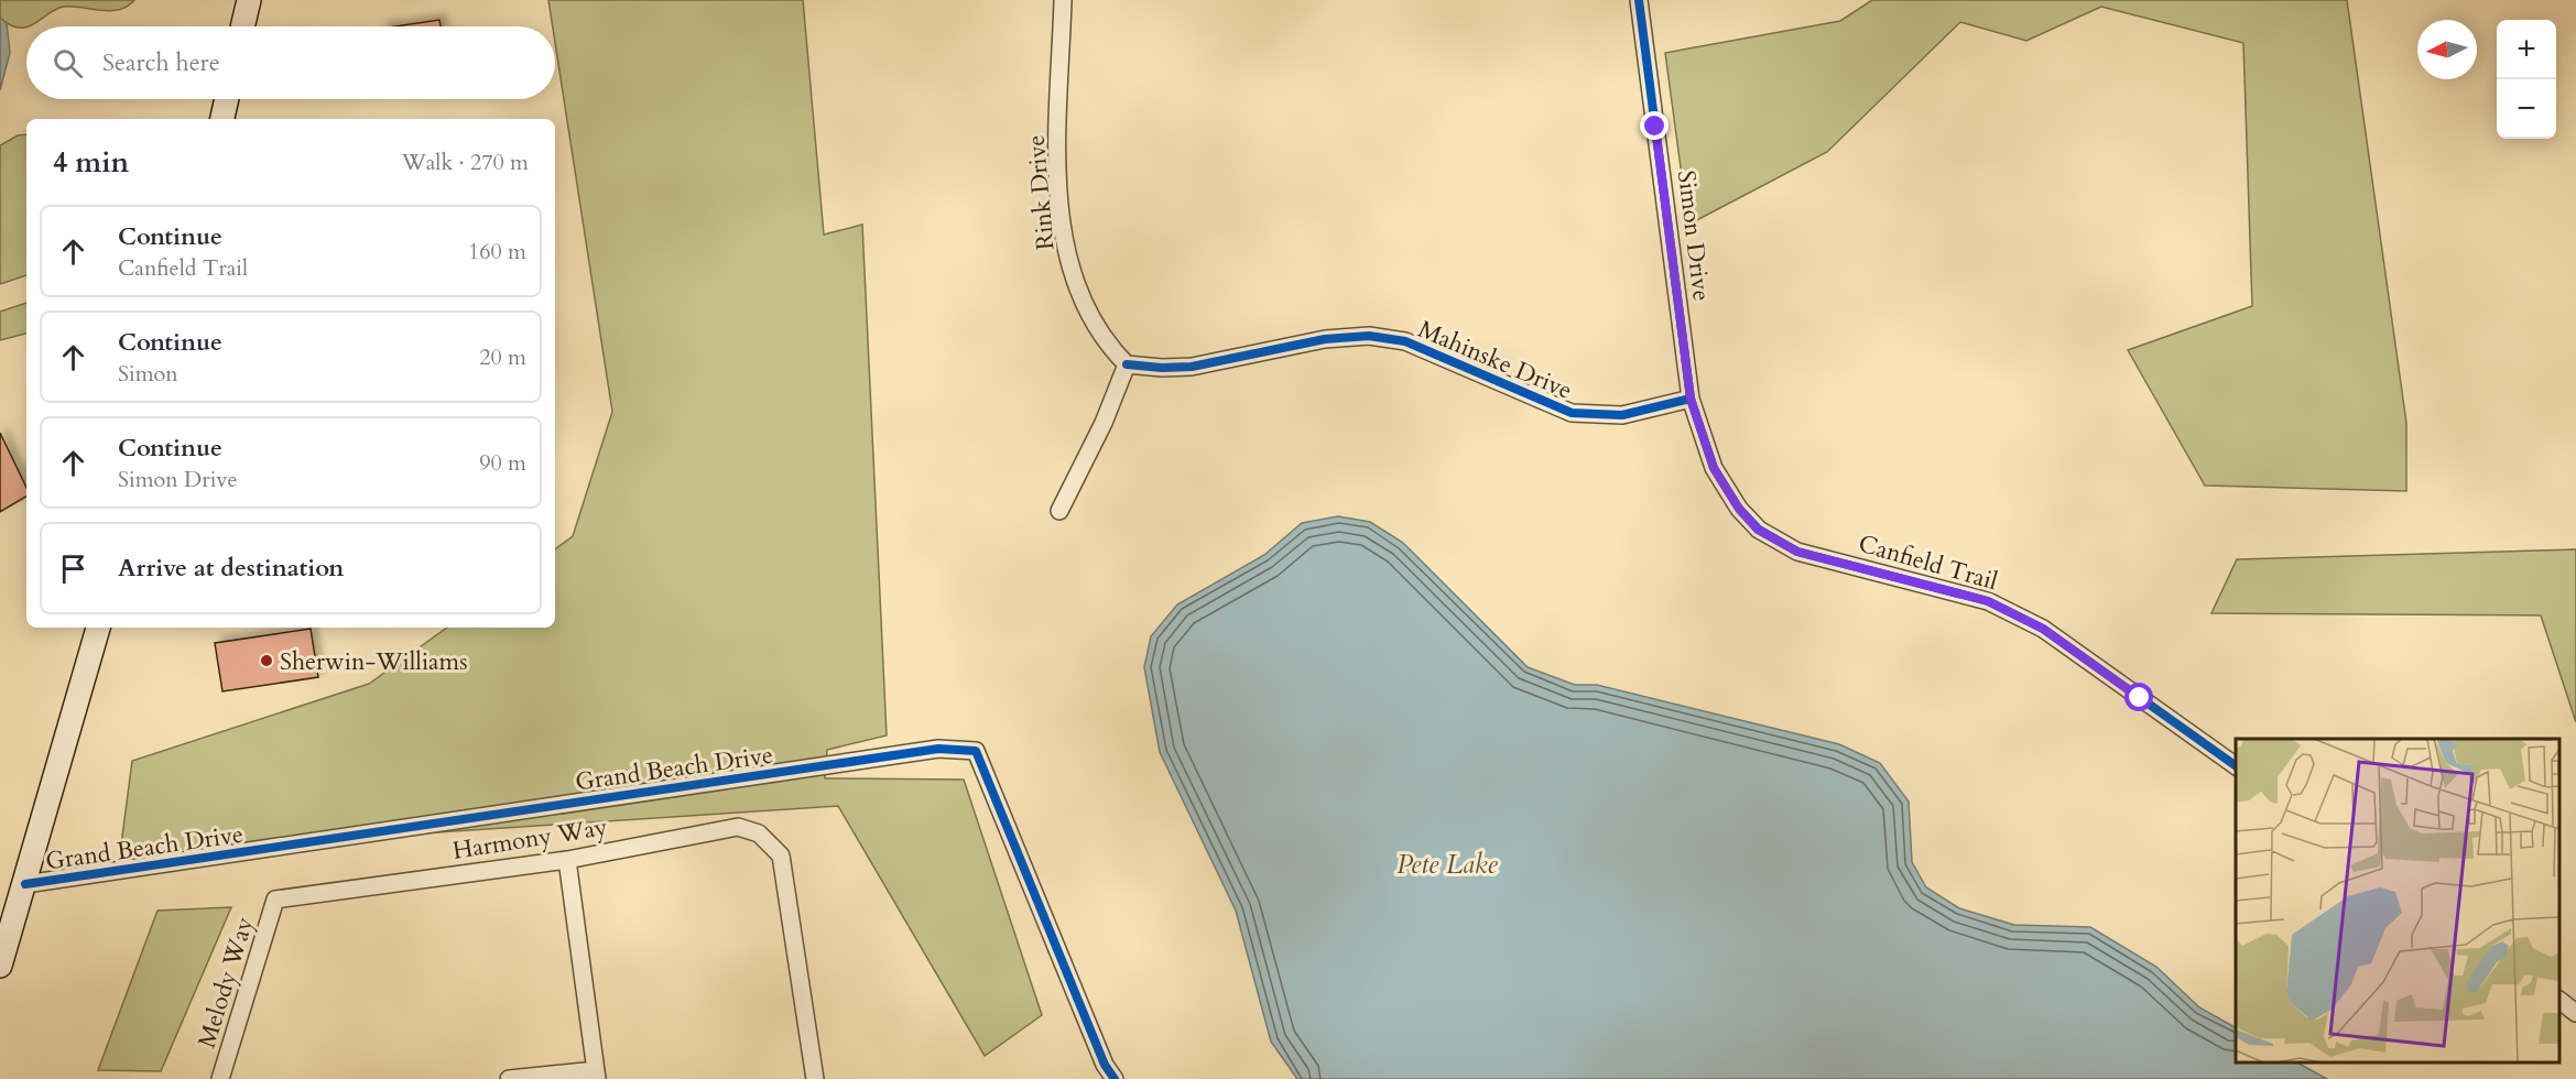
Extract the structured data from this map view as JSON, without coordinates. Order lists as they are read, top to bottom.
{
  "streets": {
    "street": [
      "Rink Drive",
      "Simon Drive",
      "Mahinske Drive",
      "Canfield Trail",
      "Grand Beach Drive",
      "Harmony Way",
      "Melody Way"
    ]
  },
  "crossings": [
    ["Rink Drive", "Mahinske Drive"],
    ["Simon Drive", "Mahinske Drive"],
    ["Simon Drive", "Canfield Trail"],
    ["Harmony Way", "Melody Way"]
  ],
  "water": ["Pete Lake"],
  "places": ["Sherwin-Williams"],
  "north": "left",
  "page": {
    "map_buttons": ["+", "−"],
    "search": "Search here",
    "heading": ["4 min", "Walk · 270 m"],
    "list": [
      ["Continue", "Canfield Trail", "160 m"],
      ["Continue", "Simon", "20 m"],
      ["Continue", "Simon Drive", "90 m"],
      "Arrive at destination"
    ]
  }
}
